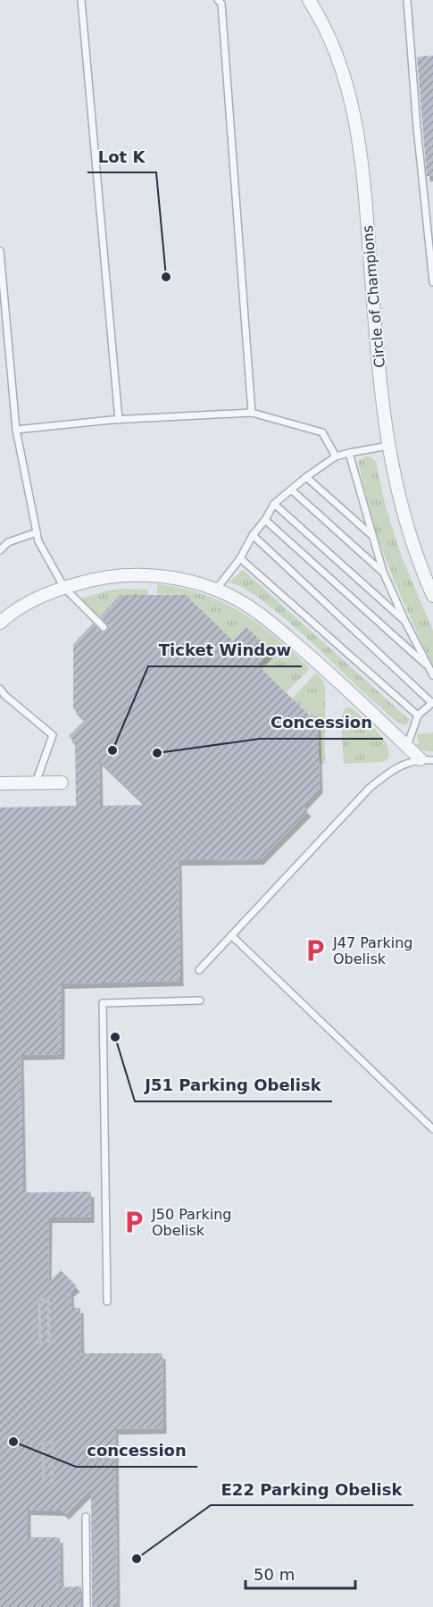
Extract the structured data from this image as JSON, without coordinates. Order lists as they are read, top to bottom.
{
  "streets": {
    "street": ["Circle of Champions"]
  },
  "places": {
    "other": [
      "Lot K",
      "Ticket Window",
      "Concession",
      "J51 Parking Obelisk",
      "concession",
      "E22 Parking Obelisk"
    ],
    "parking": ["J47 Parking Obelisk", "J50 Parking Obelisk"]
  },
  "scale_bar": "50 m"
}
